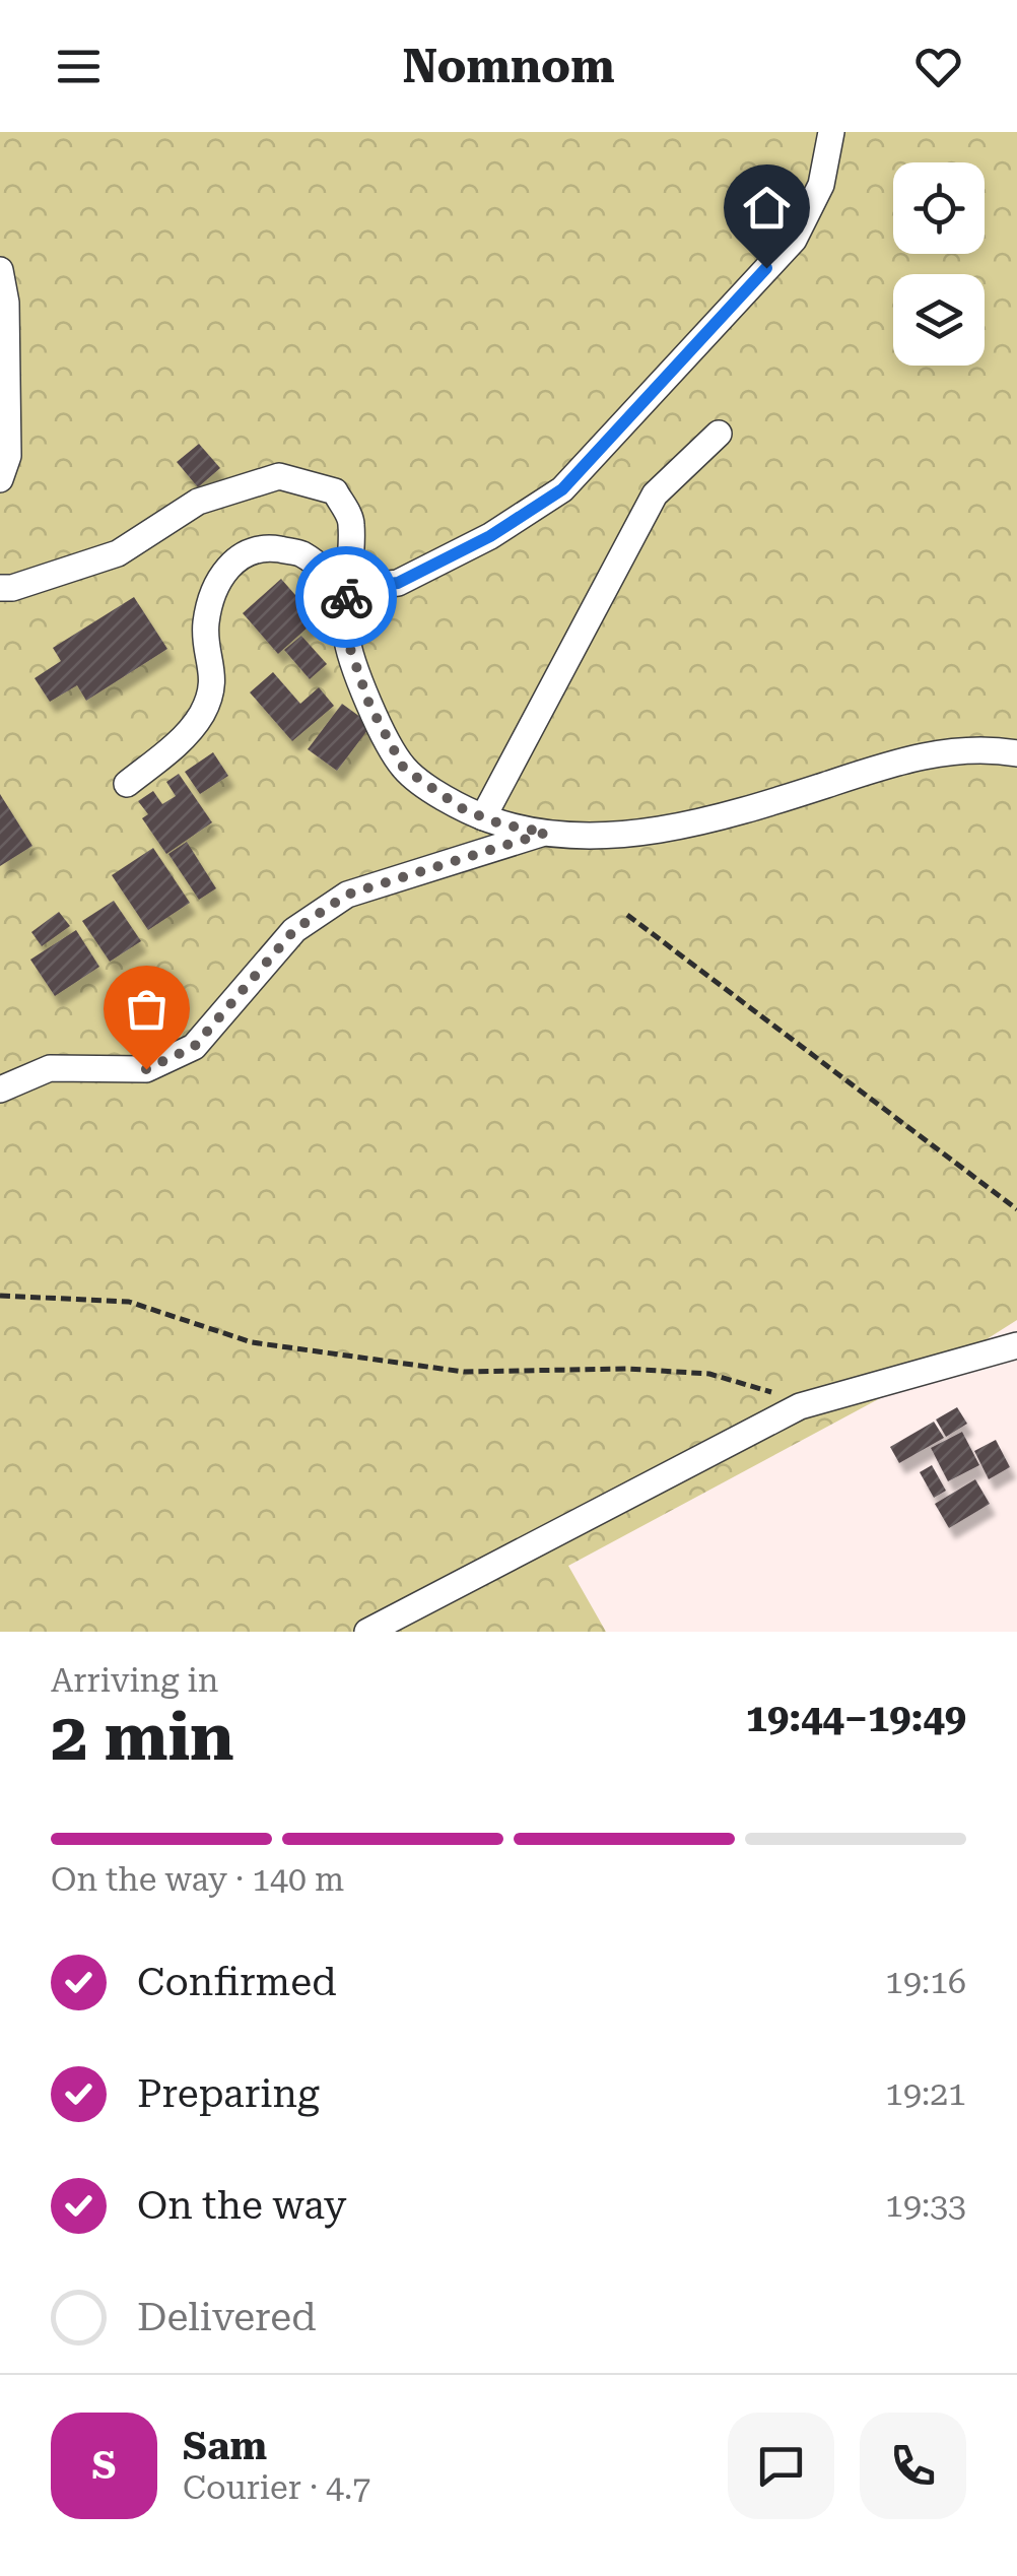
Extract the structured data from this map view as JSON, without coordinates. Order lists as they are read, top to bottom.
{
  "page": {
    "header": "Nomnom",
    "heading": ["2 min", "Arriving in", "19:44–19:49"],
    "panel": ["Sam", "Courier · 4.7"],
    "bar": "On the way · 140 m",
    "list": [
      ["Confirmed", "19:16"],
      ["Preparing", "19:21"],
      ["On the way", "19:33"],
      "Delivered"
    ],
    "round": "S"
  }
}
